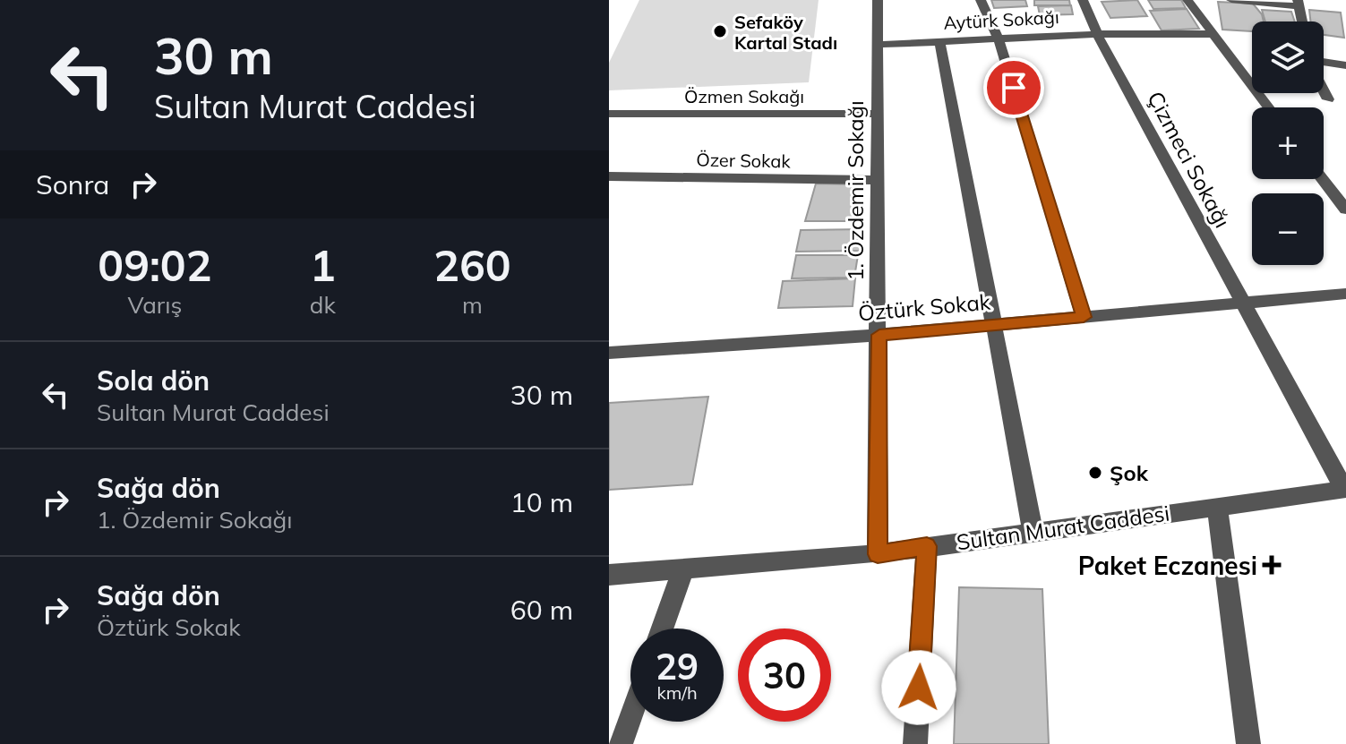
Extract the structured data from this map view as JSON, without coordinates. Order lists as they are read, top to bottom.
{
  "streets": {
    "street": [
      "Aytürk Sokağı",
      "Özmen Sokağı",
      "Çizmeci Sokağı",
      "Özer Sokak",
      "1. Özdemir Sokağı",
      "Öztürk Sokak",
      "Sultan Murat Caddesi"
    ]
  },
  "crossings": [
    ["Aytürk Sokağı", "Çizmeci Sokağı"],
    ["Aytürk Sokağı", "1. Özdemir Sokağı"],
    ["Özmen Sokağı", "1. Özdemir Sokağı"],
    ["Çizmeci Sokağı", "Öztürk Sokak"],
    ["Çizmeci Sokağı", "Sultan Murat Caddesi"],
    ["Özer Sokak", "1. Özdemir Sokağı"],
    ["1. Özdemir Sokağı", "Öztürk Sokak"],
    ["1. Özdemir Sokağı", "Sultan Murat Caddesi"]
  ],
  "places": {
    "other": ["Sefaköy Kartal Stadı", "Şok"],
    "health": ["Paket Eczanesi"]
  },
  "page": {
    "turn": ["30 m", "Sultan Murat Caddesi"],
    "map_buttons": ["+", "−"],
    "then": "Sonra",
    "eta": [
      "09:02",
      "Varış",
      "1",
      "dk",
      "260",
      "m"
    ],
    "list": [
      {
        "name": "Sola dön",
        "note": "Sultan Murat Caddesi",
        "value": "30 m"
      },
      {
        "name": "Sağa dön",
        "note": "1. Özdemir Sokağı",
        "value": "10 m"
      },
      {
        "name": "Sağa dön",
        "note": "Öztürk Sokak",
        "value": "60 m"
      }
    ],
    "speed": "29 km/h",
    "limit": "30"
  }
}
